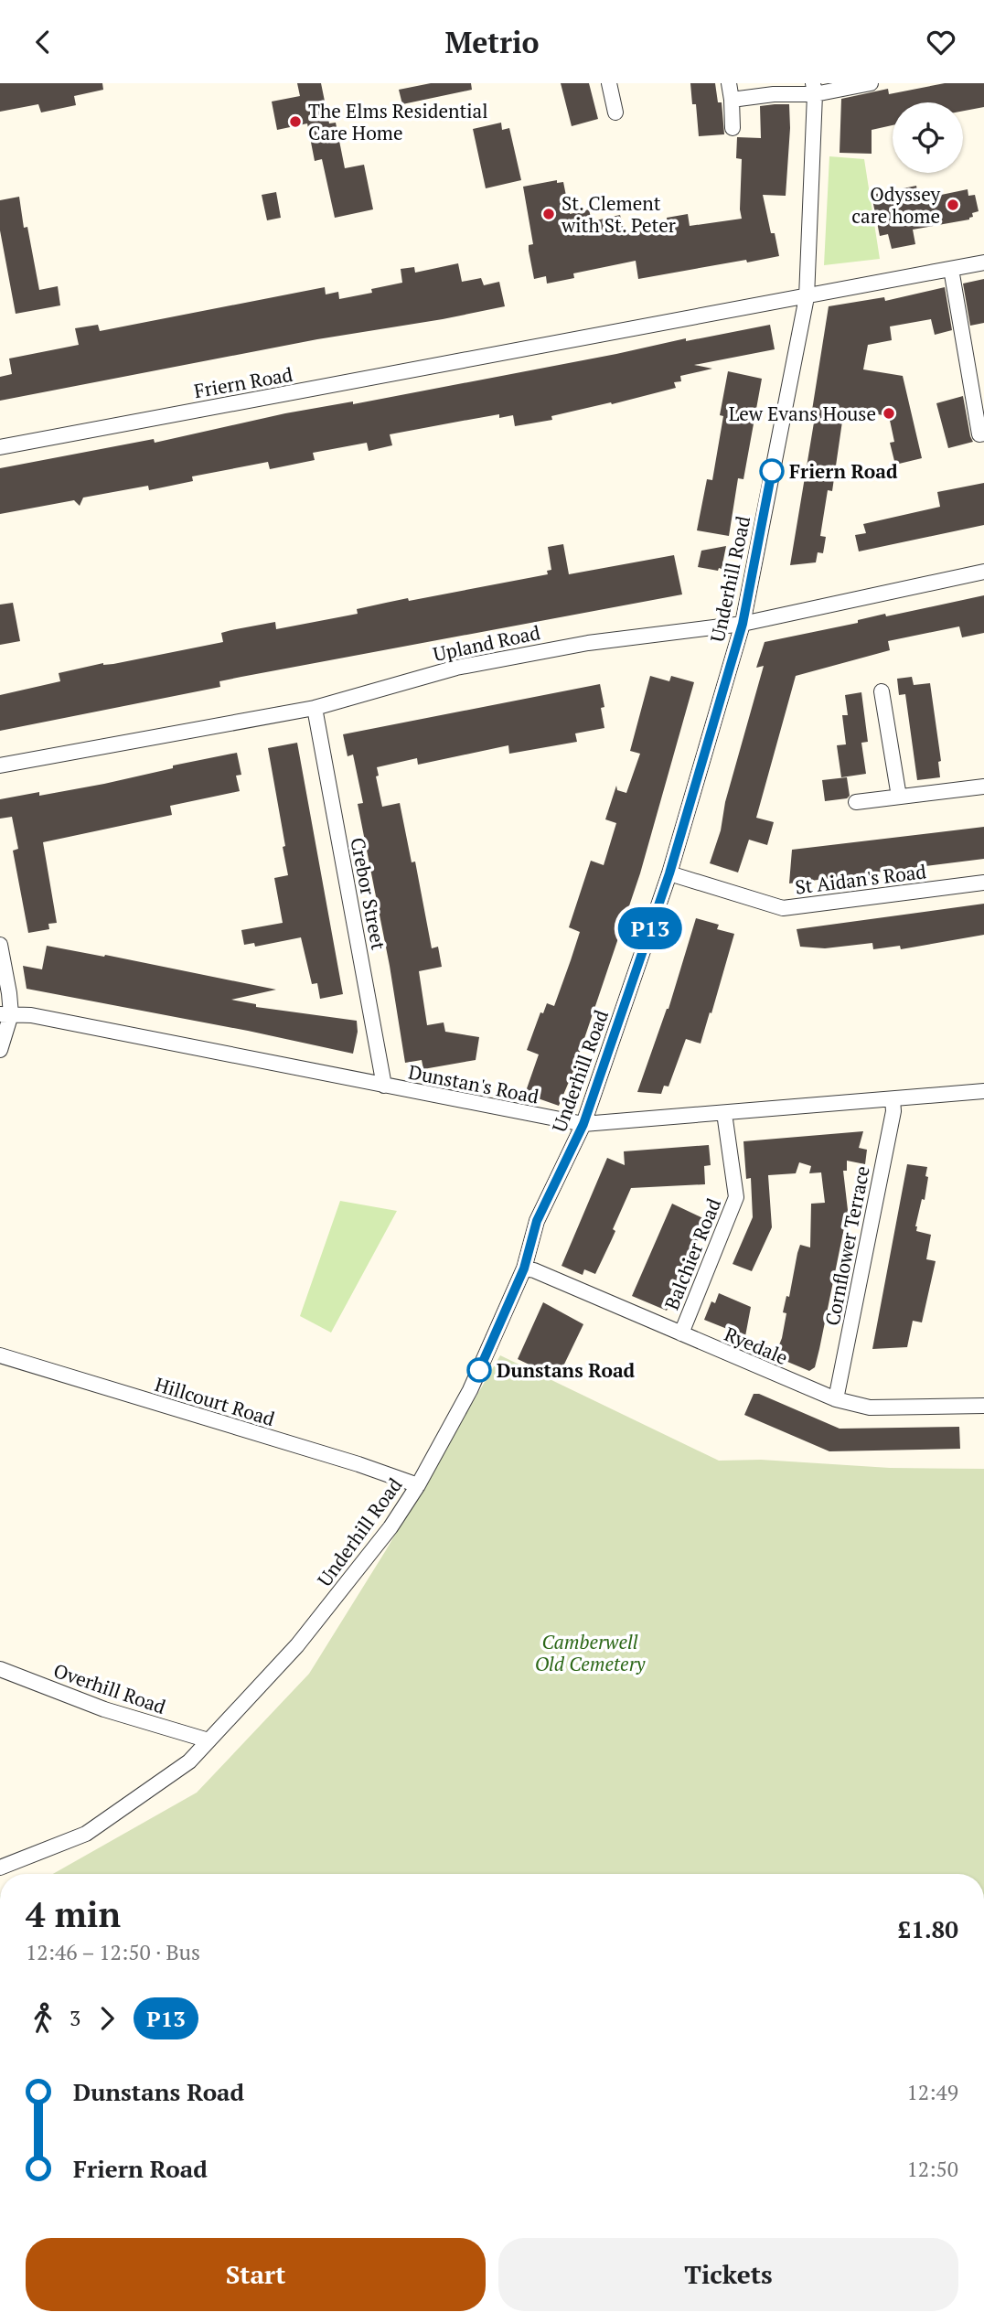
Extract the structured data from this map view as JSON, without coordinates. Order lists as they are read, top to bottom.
{
  "streets": {
    "street": [
      "Friern Road",
      "Underhill Road",
      "Upland Road",
      "St Aidan's Road",
      "Crebor Street",
      "Dunstan's Road",
      "Cornflower Terrace",
      "Balchier Road",
      "Ryedale",
      "Hillcourt Road",
      "Overhill Road"
    ]
  },
  "crossings": [
    ["Friern Road", "Underhill Road"],
    ["Underhill Road", "Upland Road"],
    ["Underhill Road", "St Aidan's Road"],
    ["Underhill Road", "Dunstan's Road"],
    ["Underhill Road", "Ryedale"],
    ["Underhill Road", "Hillcourt Road"],
    ["Underhill Road", "Overhill Road"],
    ["Upland Road", "Crebor Street"],
    ["Crebor Street", "Dunstan's Road"],
    ["Dunstan's Road", "Cornflower Terrace"],
    ["Dunstan's Road", "Balchier Road"],
    ["Cornflower Terrace", "Ryedale"],
    ["Balchier Road", "Ryedale"]
  ],
  "parks": ["Camberwell Old Cemetery"],
  "places": [
    "The Elms Residential Care Home",
    "Odyssey care home",
    "St. Clement with St. Peter",
    "Lew Evans House",
    "Friern Road",
    "Dunstans Road"
  ],
  "lines": ["bus line P13"],
  "page": {
    "header": "Metrio",
    "on_map": "P13",
    "heading": ["4 min", "12:46 – 12:50 · Bus", "£1.80"],
    "legs": ["3", "P13"],
    "list": [
      {
        "name": "Dunstans Road",
        "value": "12:49"
      },
      {
        "name": "Friern Road",
        "value": "12:50"
      }
    ],
    "buttons": ["Start", "Tickets"]
  }
}
